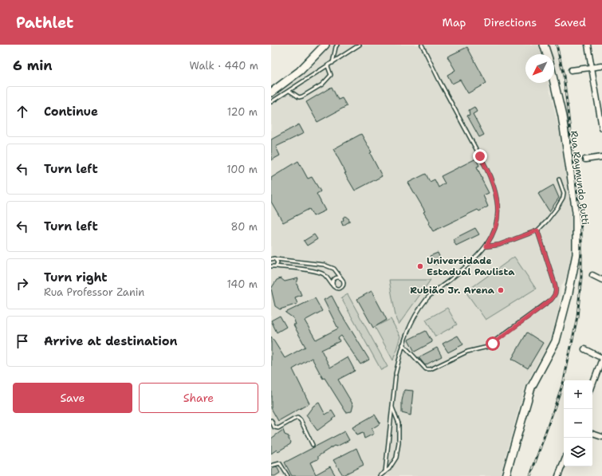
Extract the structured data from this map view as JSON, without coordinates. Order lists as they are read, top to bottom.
{
  "streets": {
    "street": ["Rua Raymundo Putti"]
  },
  "places": ["Universidade Estadual Paulista", "Rubião Jr. Arena"],
  "north": "bottom left",
  "page": {
    "header": "Pathlet",
    "nav": ["Map", "Directions", "Saved"],
    "heading": ["6 min", "Walk · 440 m"],
    "list": [
      ["Continue", "120 m"],
      ["Turn left", "100 m"],
      ["Turn left", "80 m"],
      ["Turn right", "Rua Professor Zanin", "140 m"],
      "Arrive at destination"
    ],
    "buttons": ["Save", "Share"],
    "map_buttons": ["+", "−"]
  }
}
